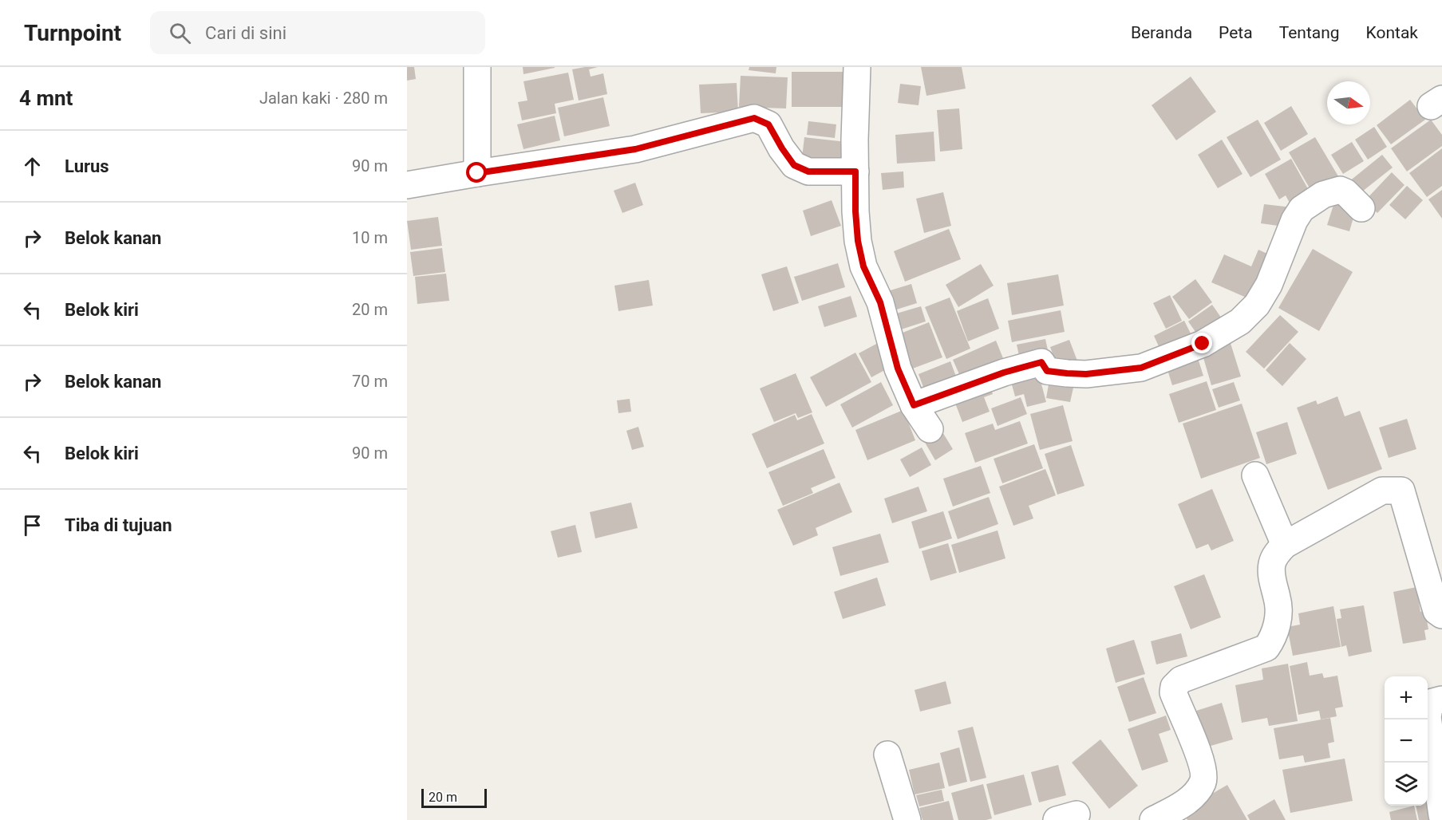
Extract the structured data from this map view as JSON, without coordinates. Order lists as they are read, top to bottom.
{
  "scale_bar": "20 m",
  "north": "right",
  "page": {
    "header": "Turnpoint",
    "search": "Cari di sini",
    "nav": [
      "Beranda",
      "Peta",
      "Tentang",
      "Kontak"
    ],
    "heading": ["4 mnt", "Jalan kaki · 280 m"],
    "list": [
      ["Lurus", "90 m"],
      ["Belok kanan", "10 m"],
      ["Belok kiri", "20 m"],
      ["Belok kanan", "70 m"],
      ["Belok kiri", "90 m"],
      "Tiba di tujuan"
    ],
    "map_buttons": ["+", "−"],
    "scale": "20 m"
  }
}
